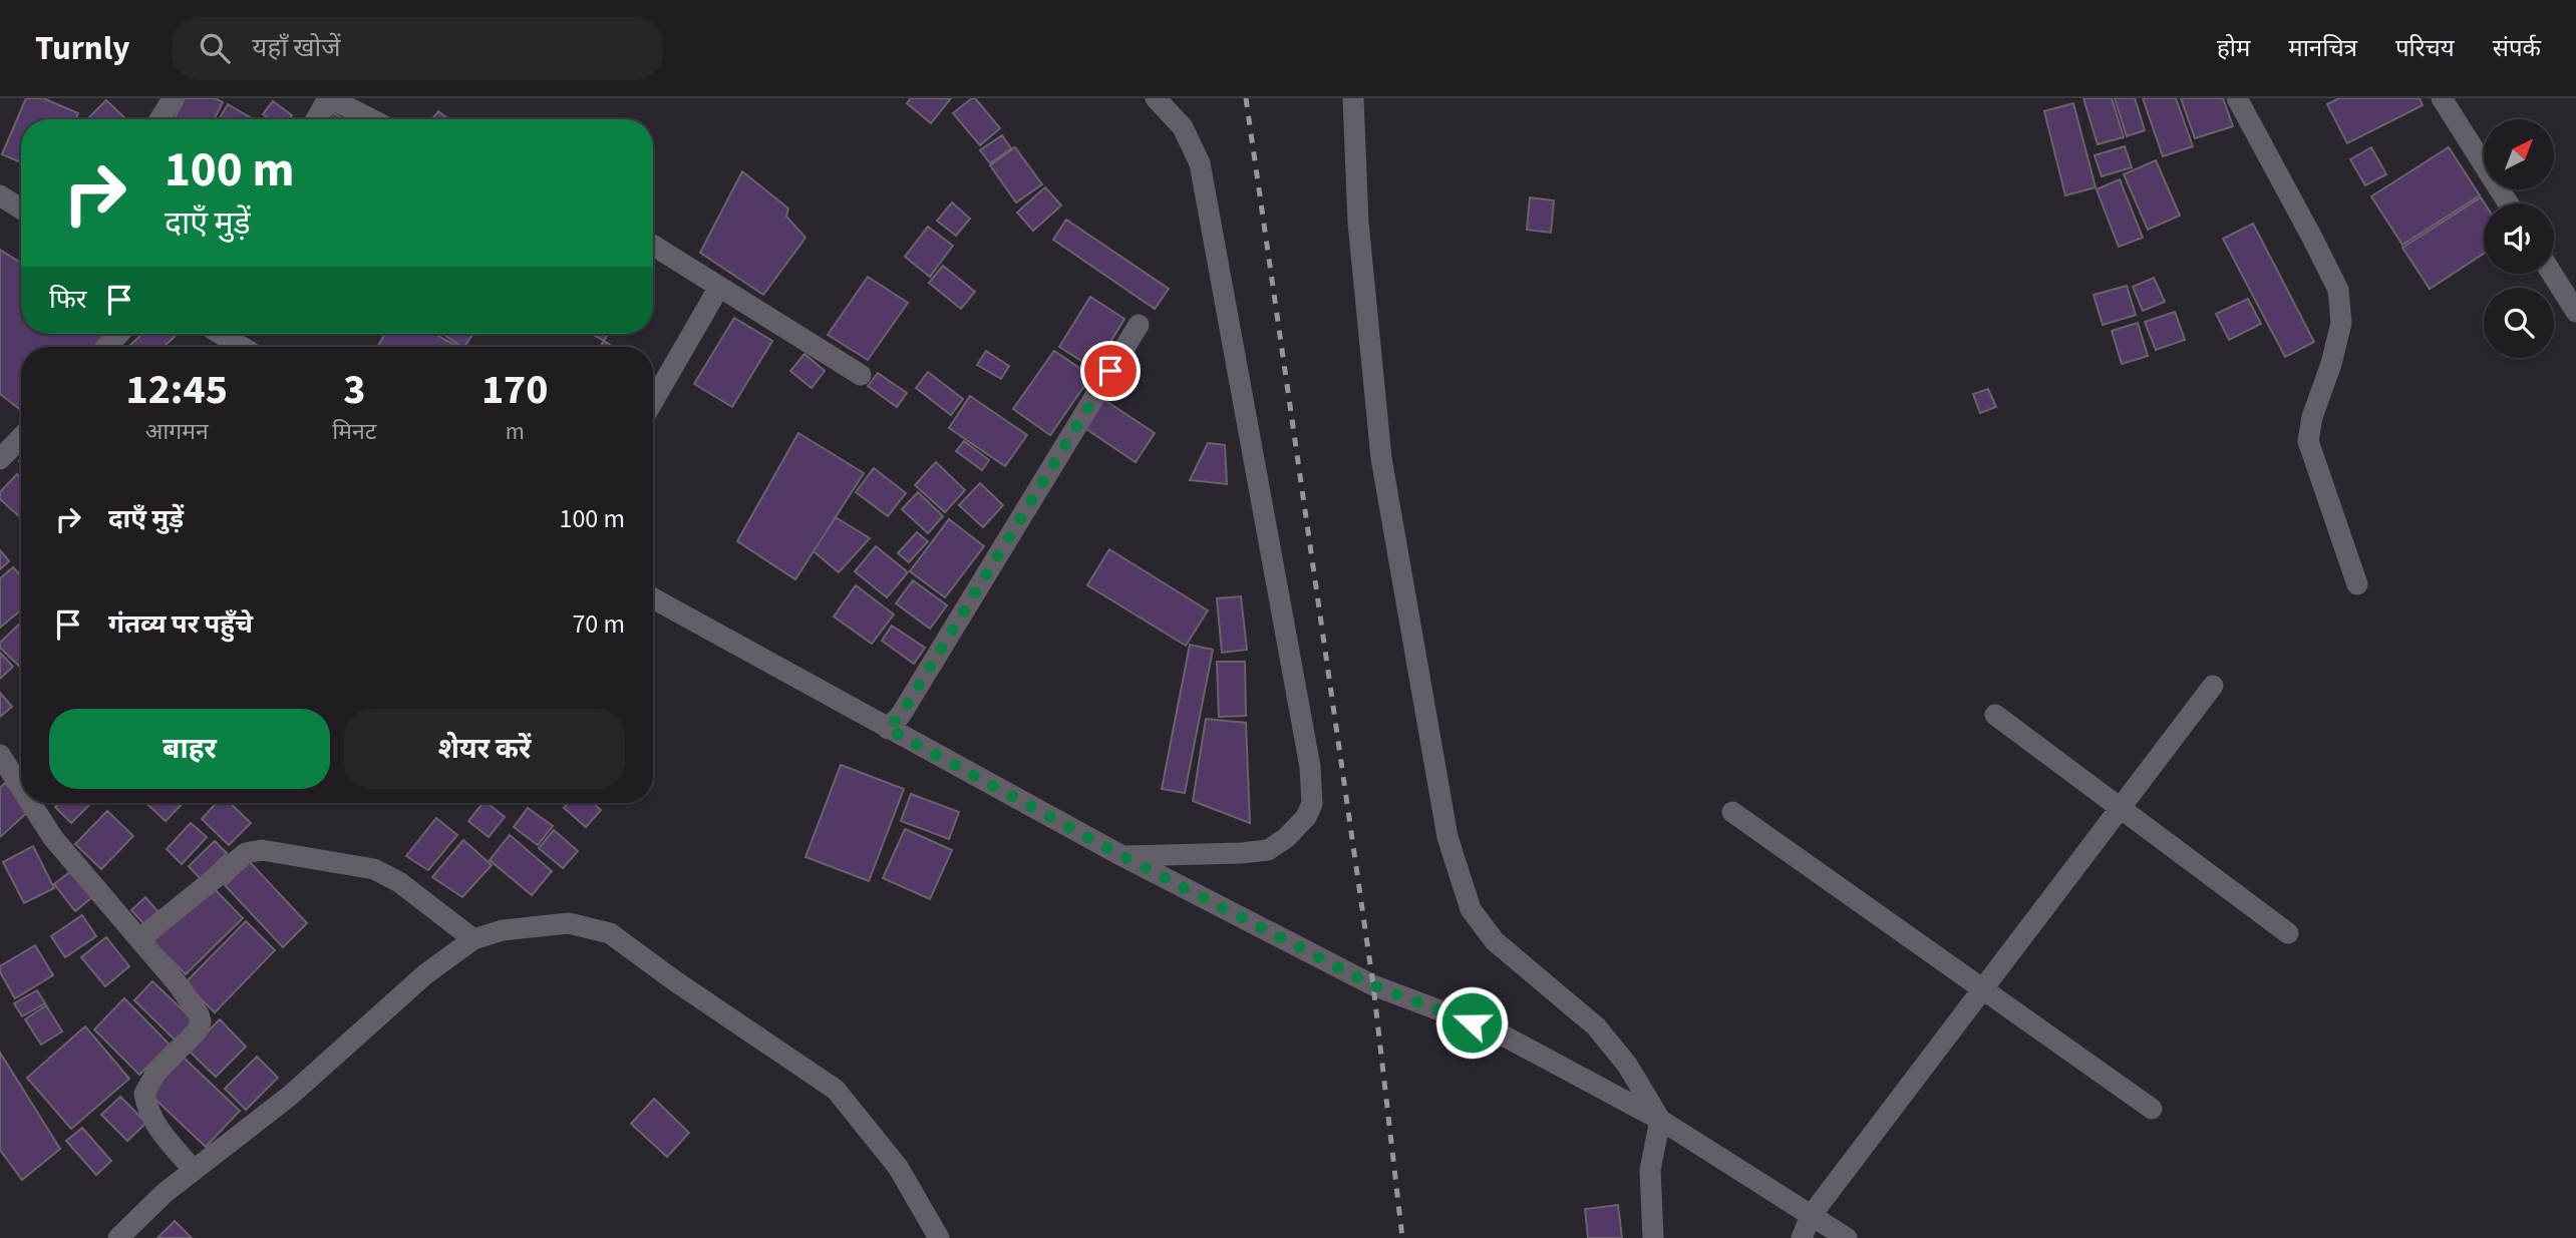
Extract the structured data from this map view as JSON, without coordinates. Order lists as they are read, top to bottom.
{
  "north": "top right",
  "page": {
    "header": "Turnly",
    "search": "यहाँ खोजें",
    "nav": [
      "होम",
      "मानचित्र",
      "परिचय",
      "संपर्क"
    ],
    "turn": ["100 m", "दाएँ मुड़ें"],
    "then": "फिर",
    "eta": [
      "12:45",
      "आगमन",
      "3",
      "मिनट",
      "170",
      "m"
    ],
    "list": [
      {
        "name": "दाएँ मुड़ें",
        "value": "100 m"
      },
      {
        "name": "गंतव्य पर पहुँचे",
        "value": "70 m"
      }
    ],
    "buttons": ["बाहर", "शेयर करें"]
  }
}
